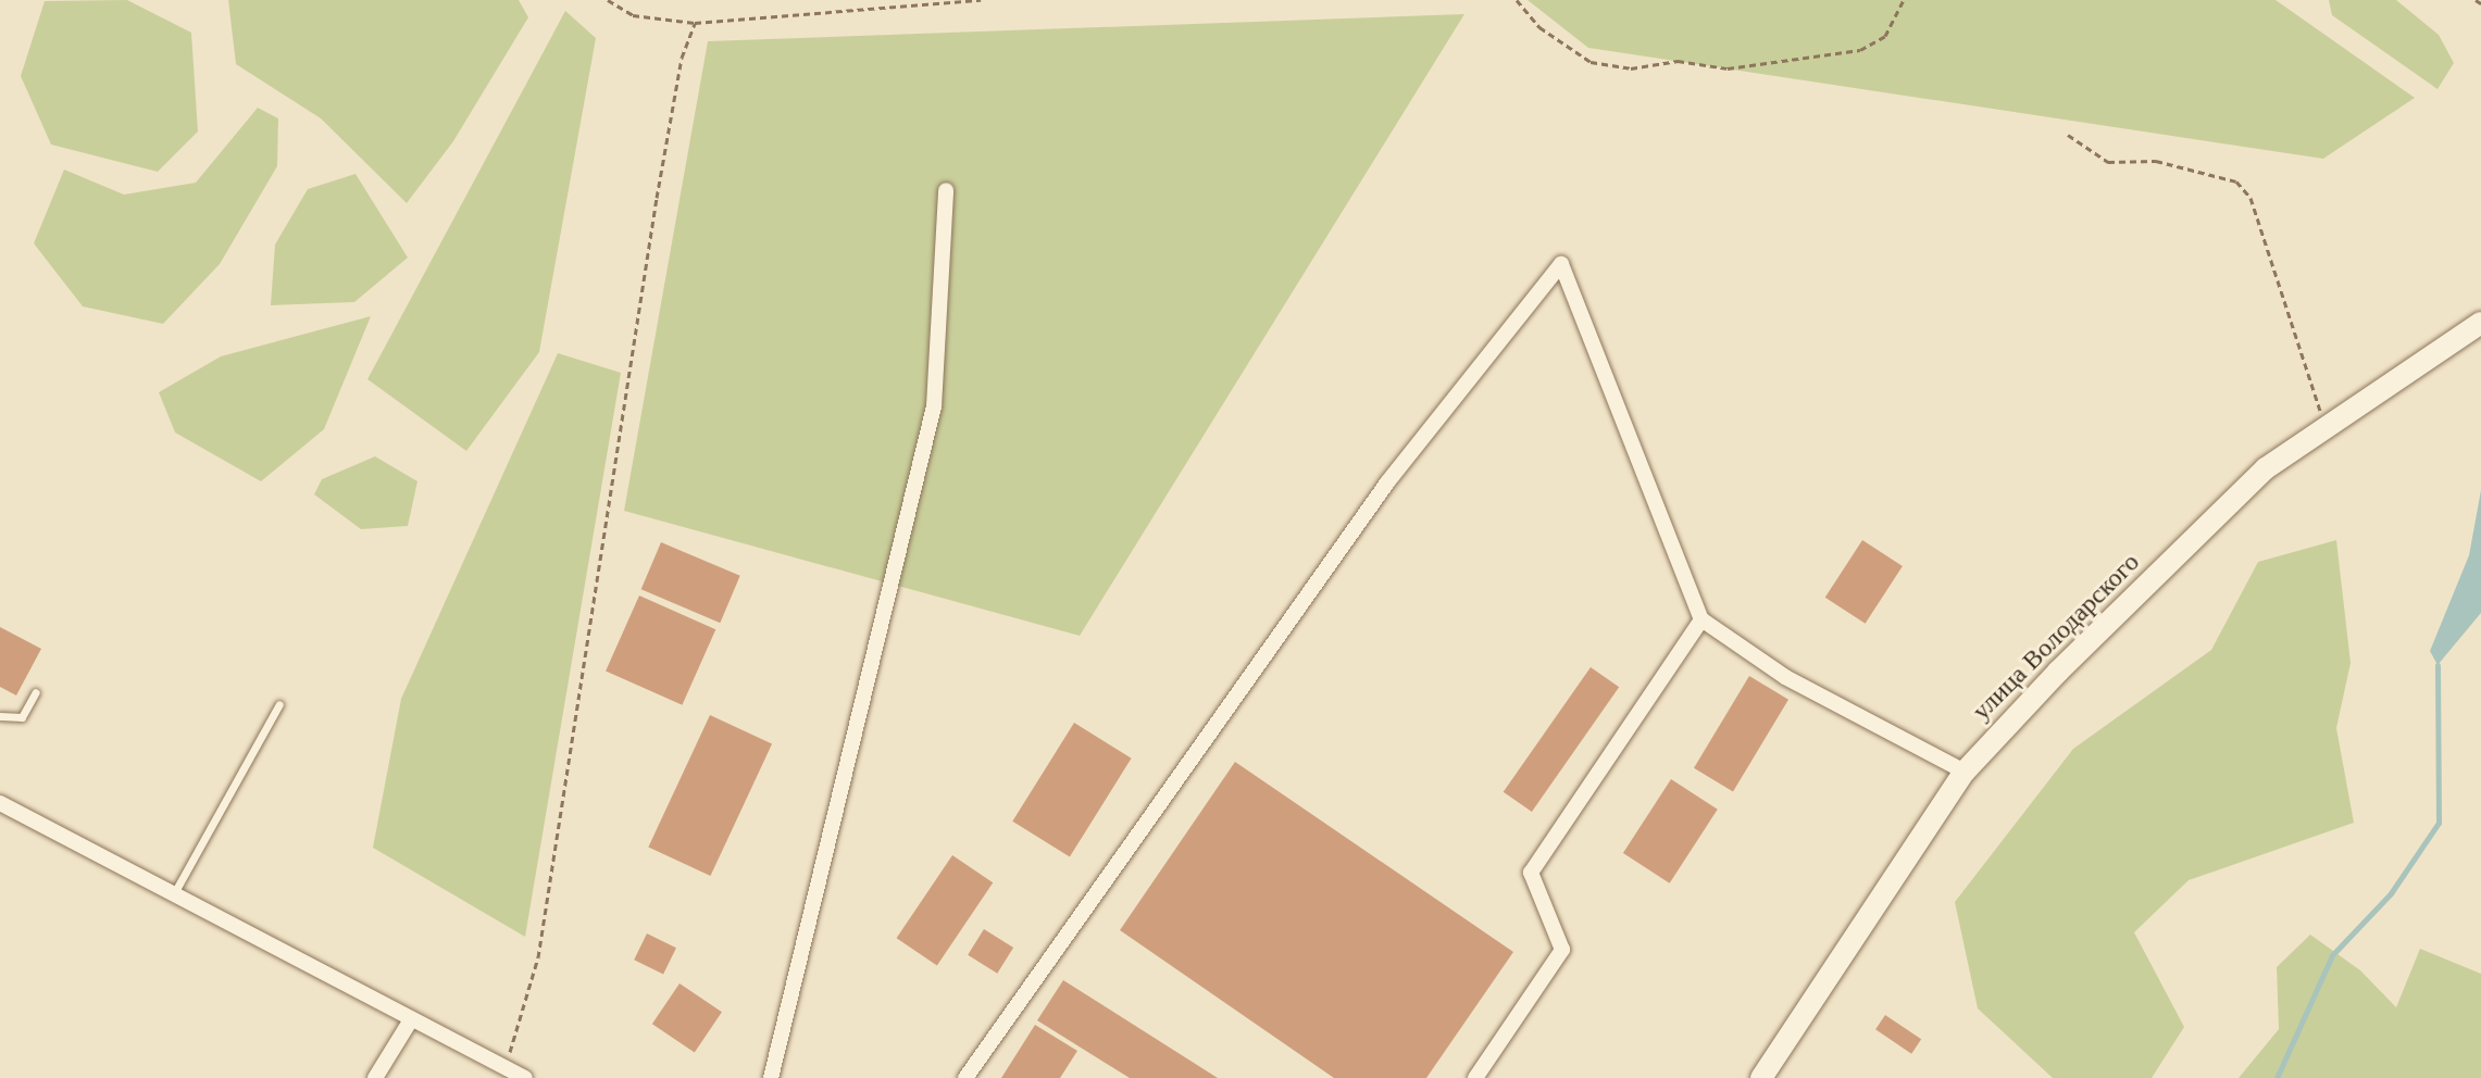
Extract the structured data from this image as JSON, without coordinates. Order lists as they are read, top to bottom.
{
  "streets": {
    "main road": ["улица Володарского"]
  }
}
